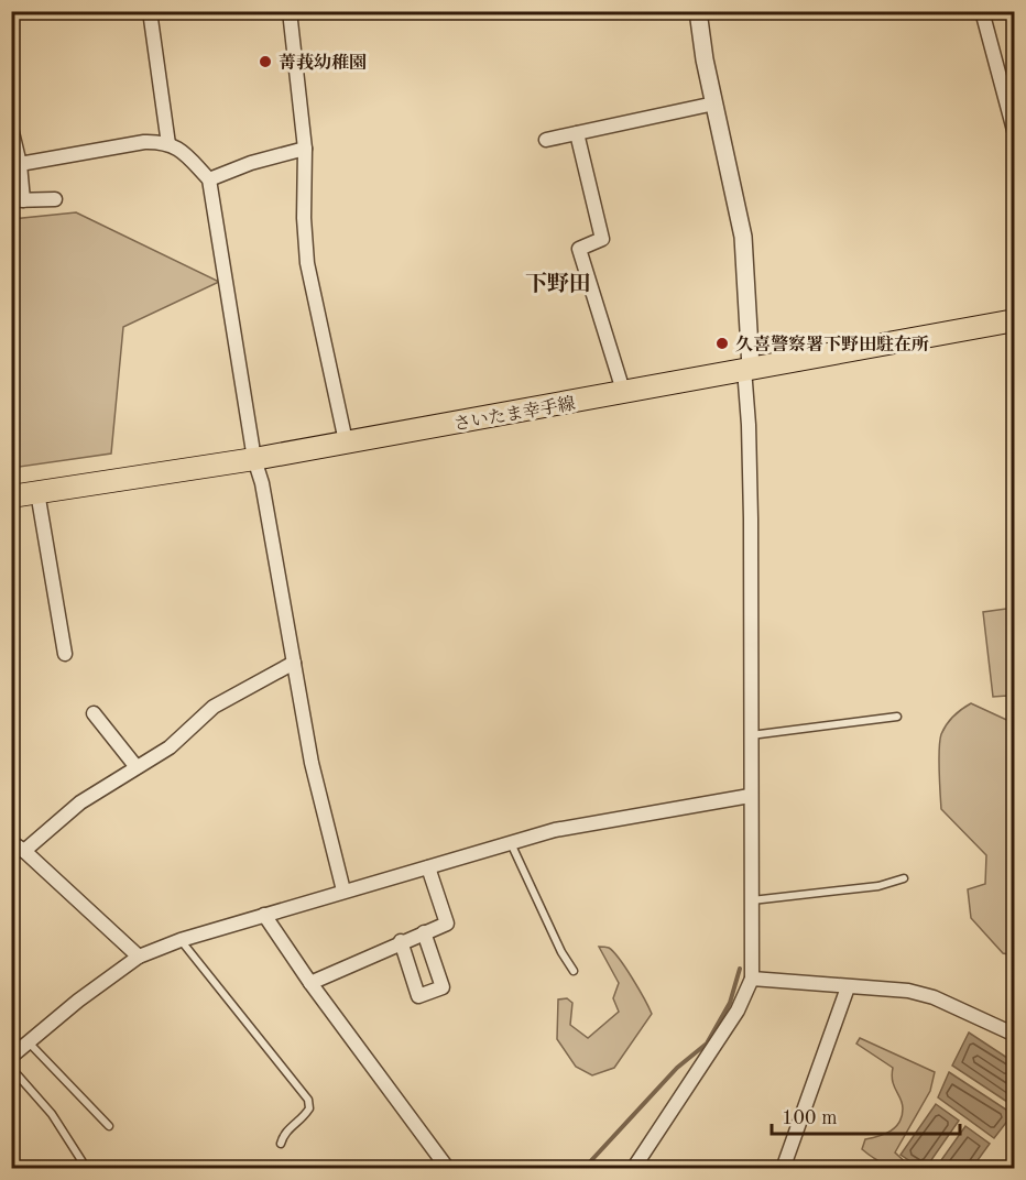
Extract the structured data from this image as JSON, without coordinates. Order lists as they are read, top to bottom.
{
  "streets": {
    "main road": ["さいたま幸手線"]
  },
  "districts": ["下野田"],
  "places": ["菁莪幼稚園", "久喜警察署下野田駐在所"],
  "scale_bar": "100 m"
}
